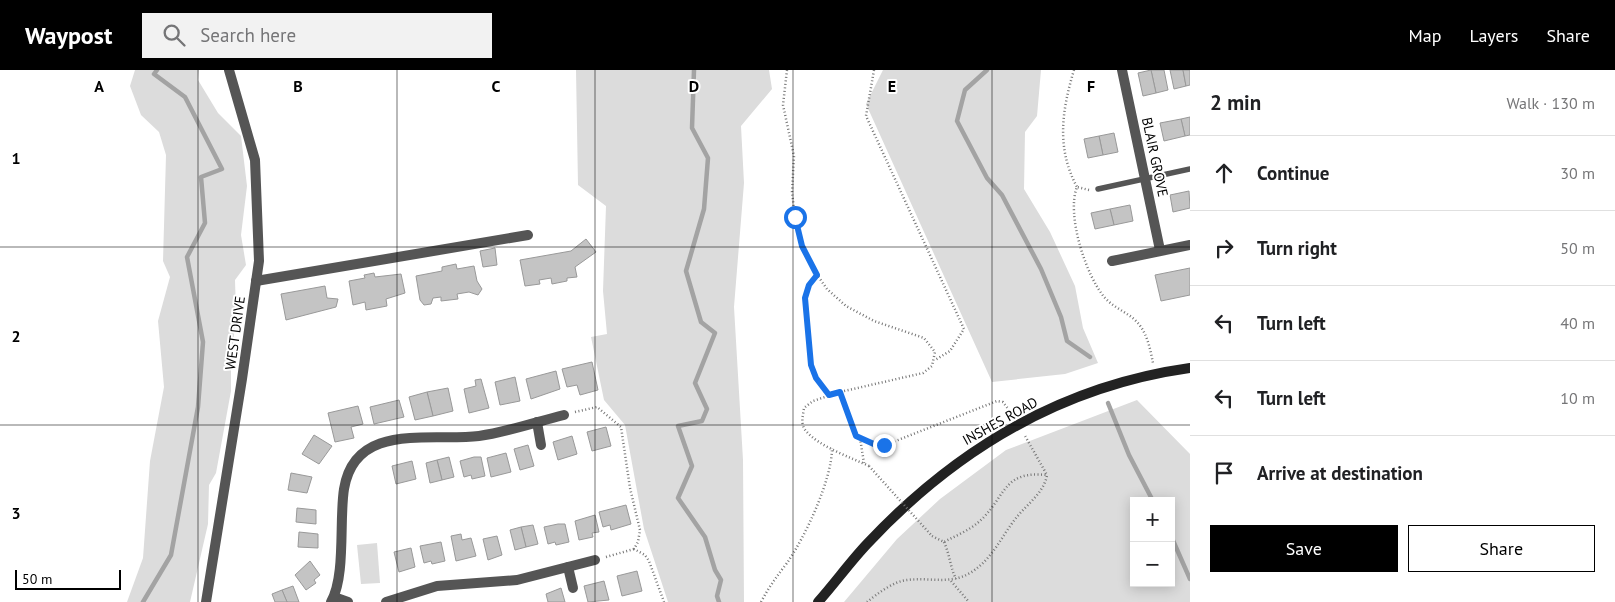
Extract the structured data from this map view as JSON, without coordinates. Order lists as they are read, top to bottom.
{
  "streets": {
    "street": ["BLAIR GROVE", "WEST DRIVE", "INSHES ROAD"]
  },
  "scale_bar": "50 m",
  "page": {
    "header": "Waypost",
    "search": "Search here",
    "nav": ["Map", "Layers", "Share"],
    "heading": ["2 min", "Walk · 130 m"],
    "list": [
      ["Continue", "30 m"],
      ["Turn right", "50 m"],
      ["Turn left", "40 m"],
      ["Turn left", "10 m"],
      "Arrive at destination"
    ],
    "map_buttons": ["+", "−"],
    "buttons": ["Save", "Share"],
    "scale": "50 m"
  },
  "grid": {
    "columns": [
      "A",
      "B",
      "C",
      "D",
      "E",
      "F"
    ],
    "rows": ["1", "2", "3"]
  }
}
